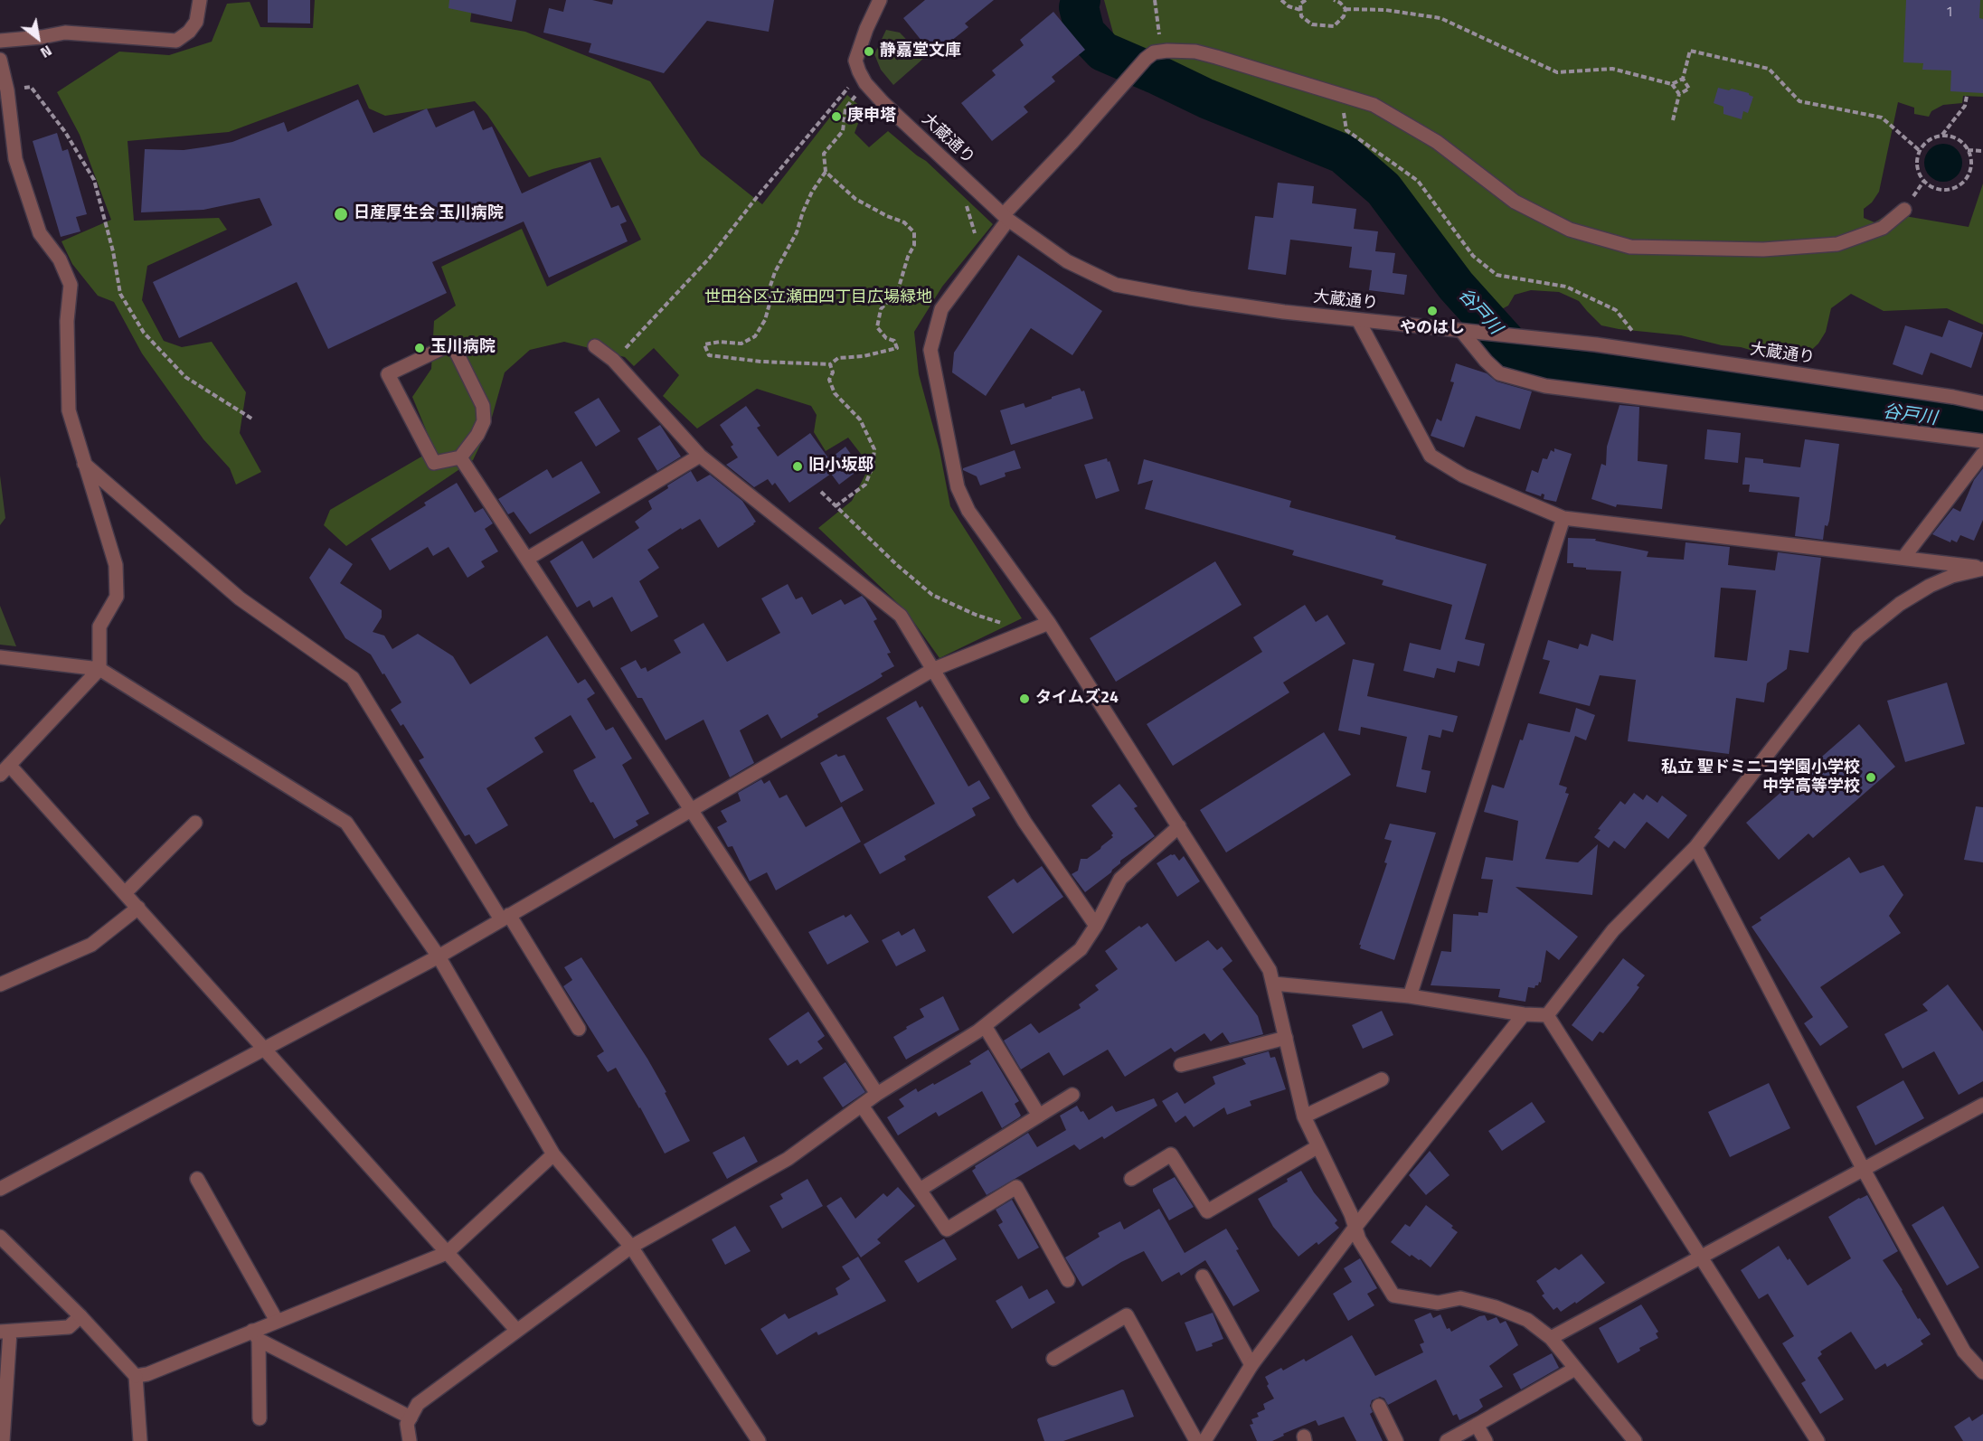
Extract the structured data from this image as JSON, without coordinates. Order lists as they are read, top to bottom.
{
  "streets": {
    "street": ["大蔵通り"]
  },
  "water": ["谷戸川"],
  "parks": ["世田谷区立瀬田四丁目広場緑地"],
  "places": [
    "静嘉堂文庫",
    "庚申塔",
    "日産厚生会 玉川病院",
    "やのはし",
    "玉川病院",
    "旧小坂邸",
    "タイムズ24",
    "私立 聖ドミニコ学園小学校 中学高等学校"
  ],
  "house_numbers": ["1"],
  "north": "bottom right"
}
